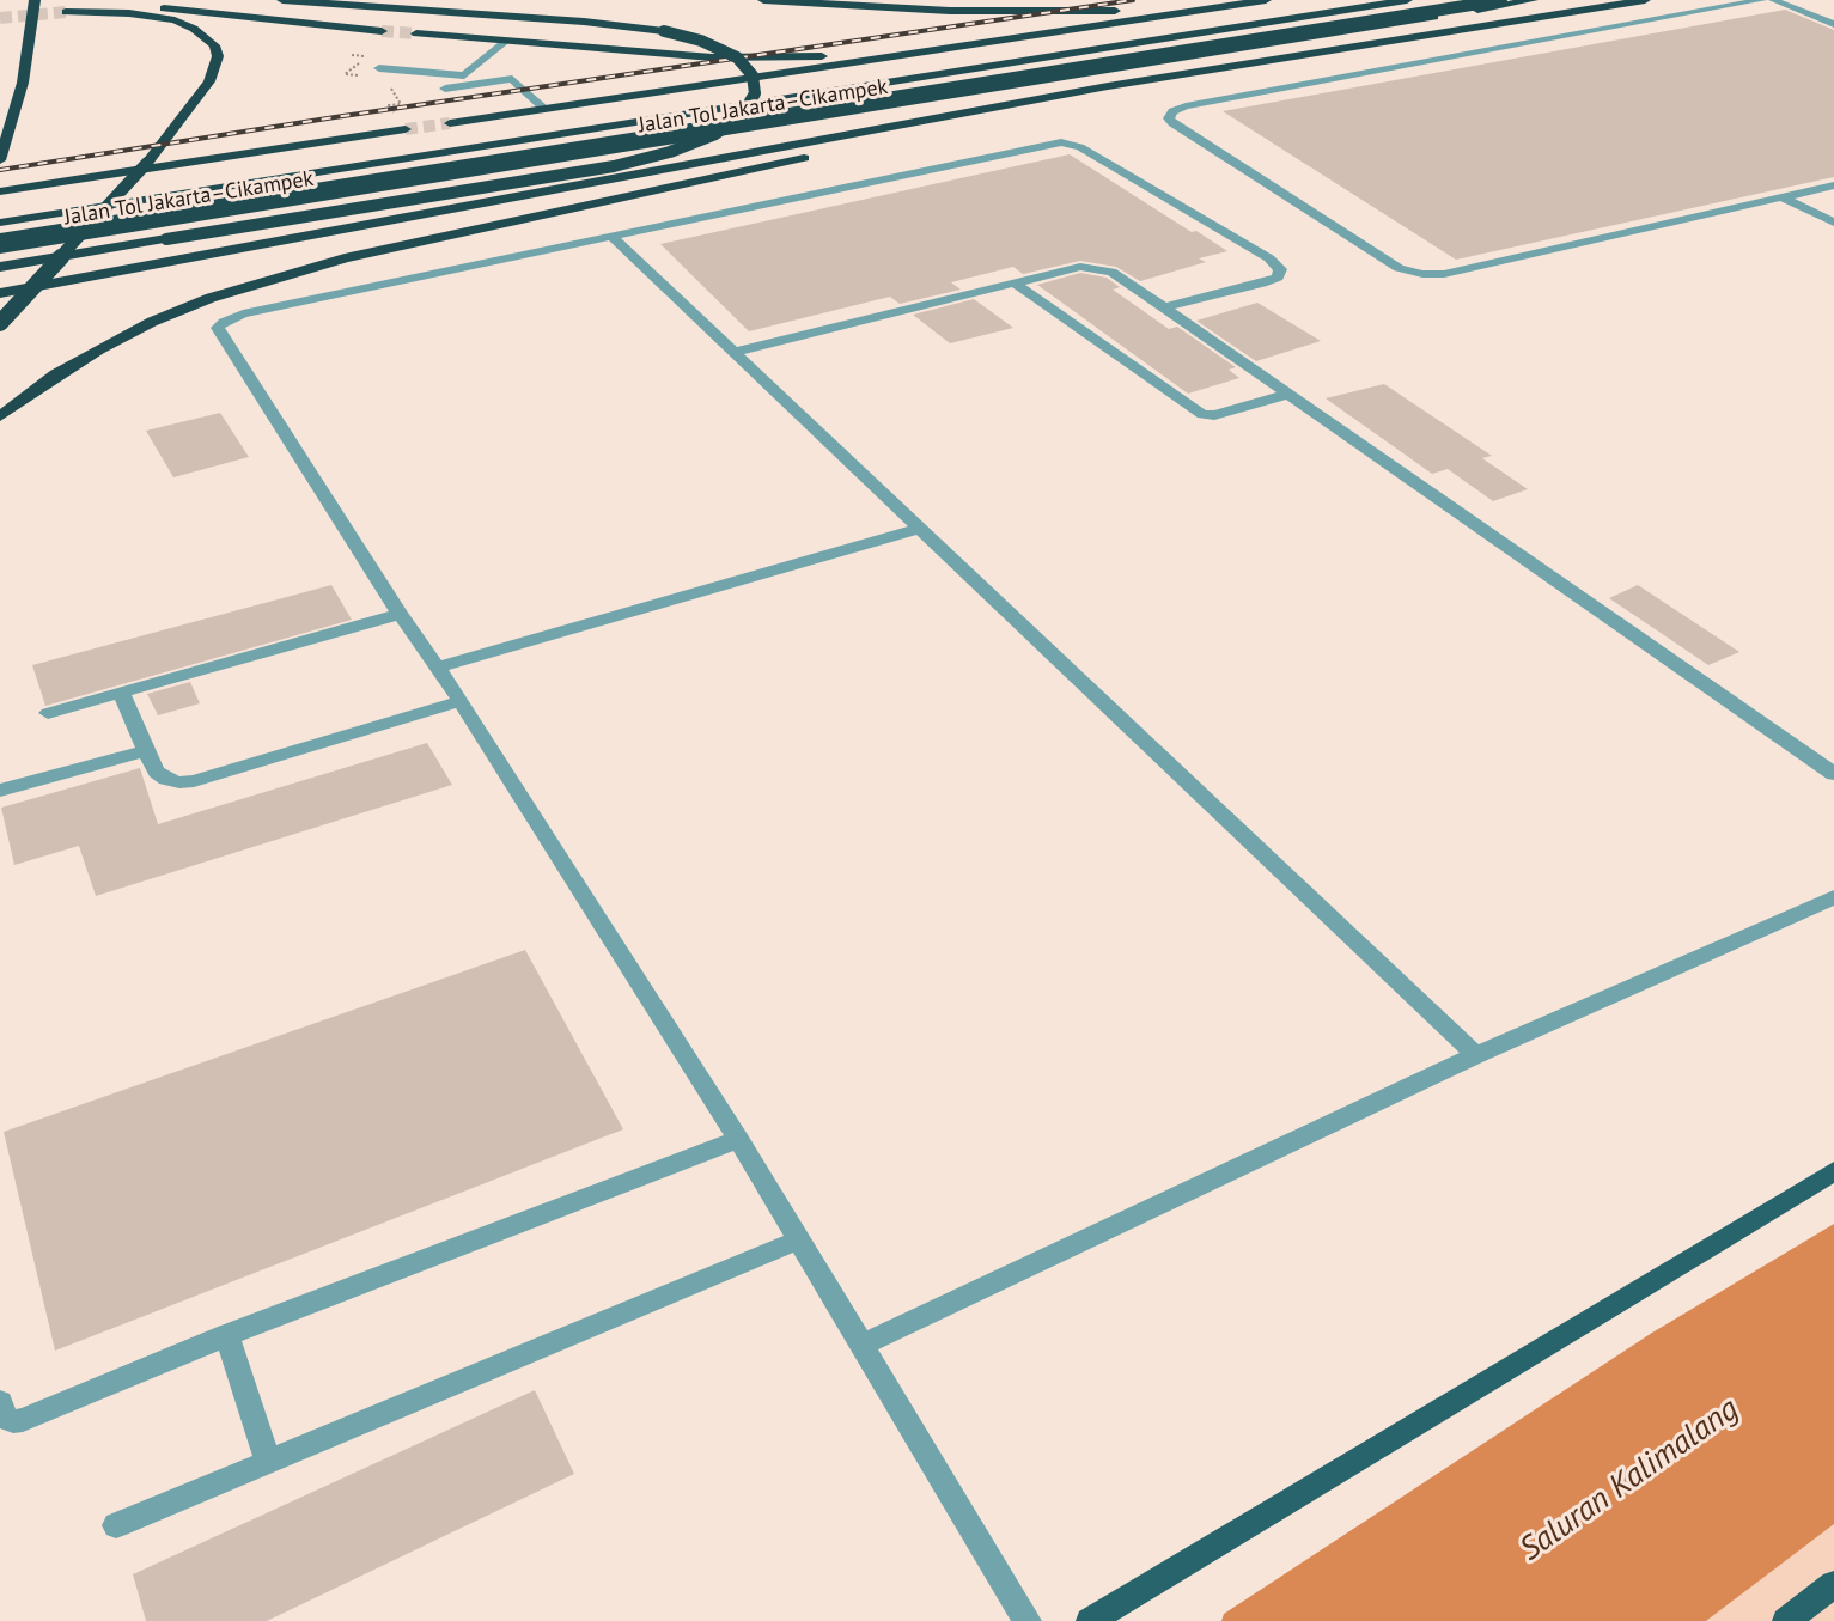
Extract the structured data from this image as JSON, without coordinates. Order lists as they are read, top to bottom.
{
  "streets": {
    "highway": ["Jalan Tol Jakarta–Cikampek"]
  },
  "water": ["Saluran Kalimalang"]
}
